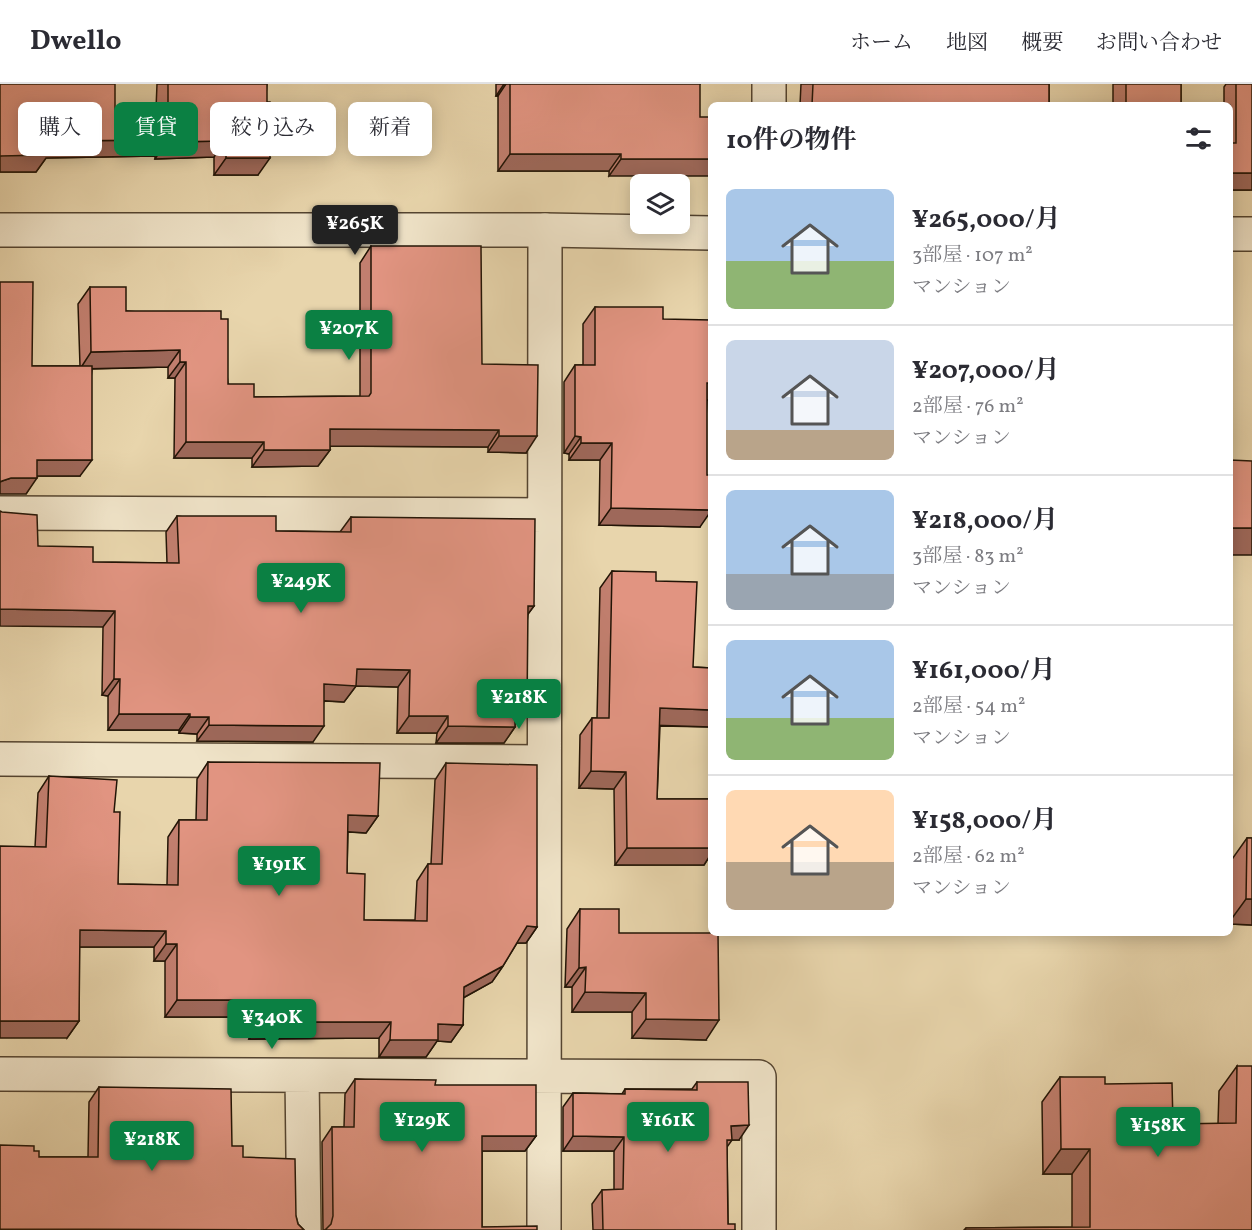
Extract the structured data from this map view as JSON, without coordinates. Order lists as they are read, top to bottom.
{
  "page": {
    "header": "Dwello",
    "nav": [
      "ホーム",
      "地図",
      "概要",
      "お問い合わせ"
    ],
    "chip": [
      "購入",
      "賃貸",
      "絞り込み",
      "新着"
    ],
    "heading": "10件の物件",
    "list": [
      {
        "name": "¥265,000/月",
        "note": "3部屋 · 107 m² · マンション"
      },
      {
        "name": "¥207,000/月",
        "note": "2部屋 · 76 m² · マンション"
      },
      {
        "name": "¥218,000/月",
        "note": "3部屋 · 83 m² · マンション"
      },
      {
        "name": "¥161,000/月",
        "note": "2部屋 · 54 m² · マンション"
      },
      {
        "name": "¥158,000/月",
        "note": "2部屋 · 62 m² · マンション"
      }
    ],
    "price": [
      "¥265K",
      "¥207K",
      "¥249K",
      "¥218K",
      "¥191K",
      "¥340K",
      "¥129K",
      "¥161K",
      "¥158K",
      "¥218K"
    ]
  }
}
